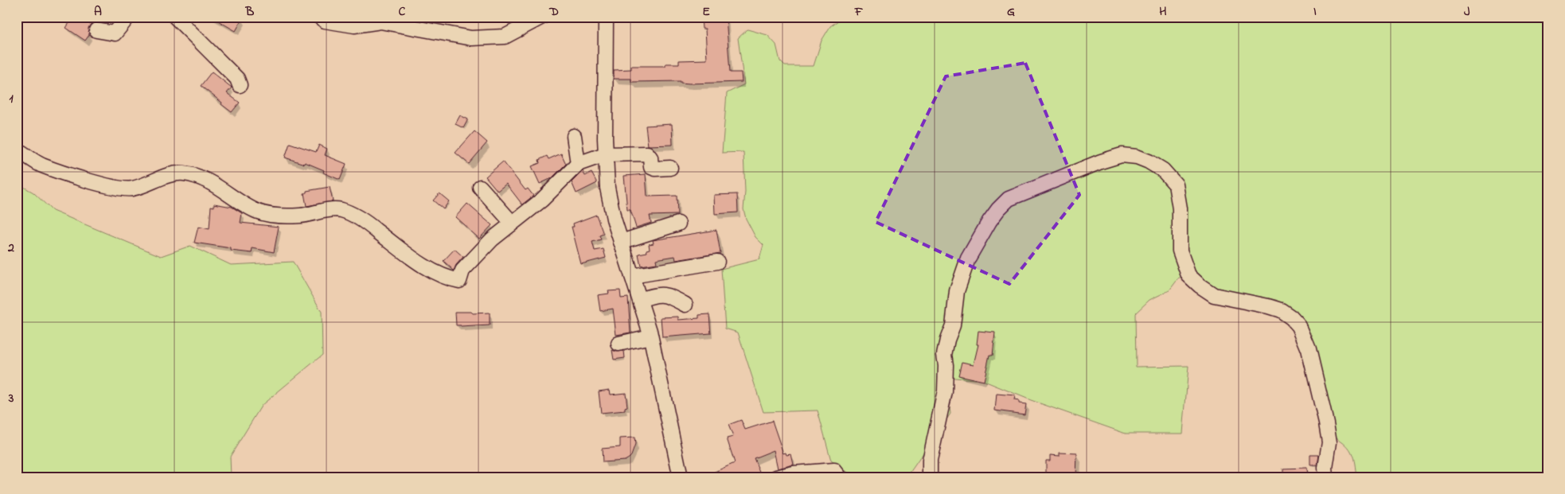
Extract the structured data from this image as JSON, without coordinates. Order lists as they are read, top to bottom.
{
  "grid": {
    "columns": [
      "A",
      "B",
      "C",
      "D",
      "E",
      "F",
      "G",
      "H",
      "I",
      "J"
    ],
    "rows": ["1", "2", "3"]
  }
}
